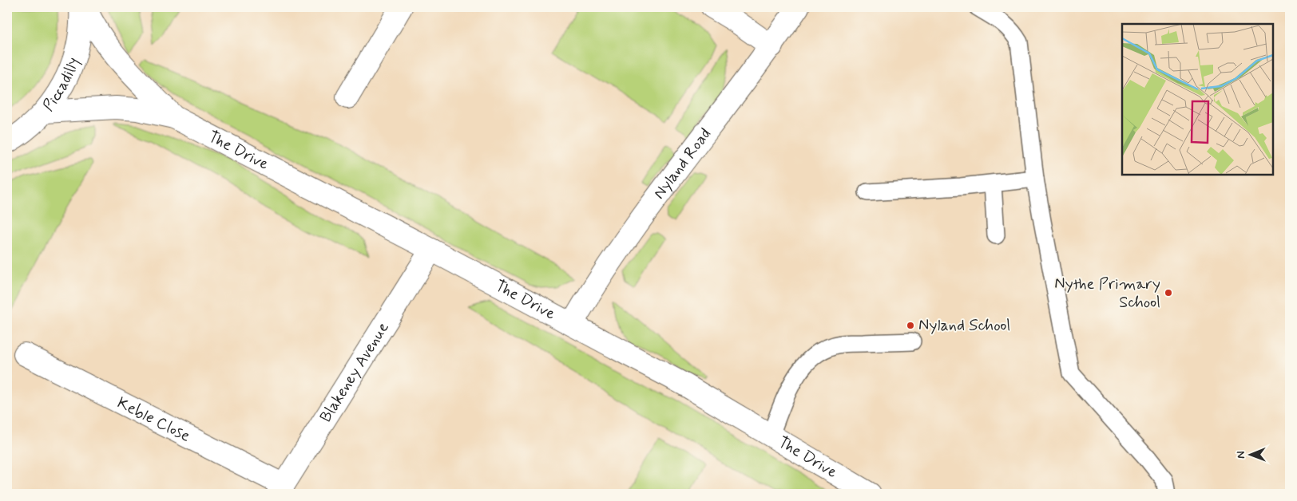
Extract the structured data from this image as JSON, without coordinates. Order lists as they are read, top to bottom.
{
  "streets": {
    "street": [
      "Piccadilly",
      "The Drive",
      "Nyland Road",
      "Blakeney Avenue",
      "Keble Close"
    ]
  },
  "crossings": [
    ["Piccadilly", "The Drive"],
    ["The Drive", "Nyland Road"],
    ["The Drive", "Blakeney Avenue"],
    ["Blakeney Avenue", "Keble Close"]
  ],
  "places": ["Nythe Primary School", "Nyland School"],
  "north": "left"
}
